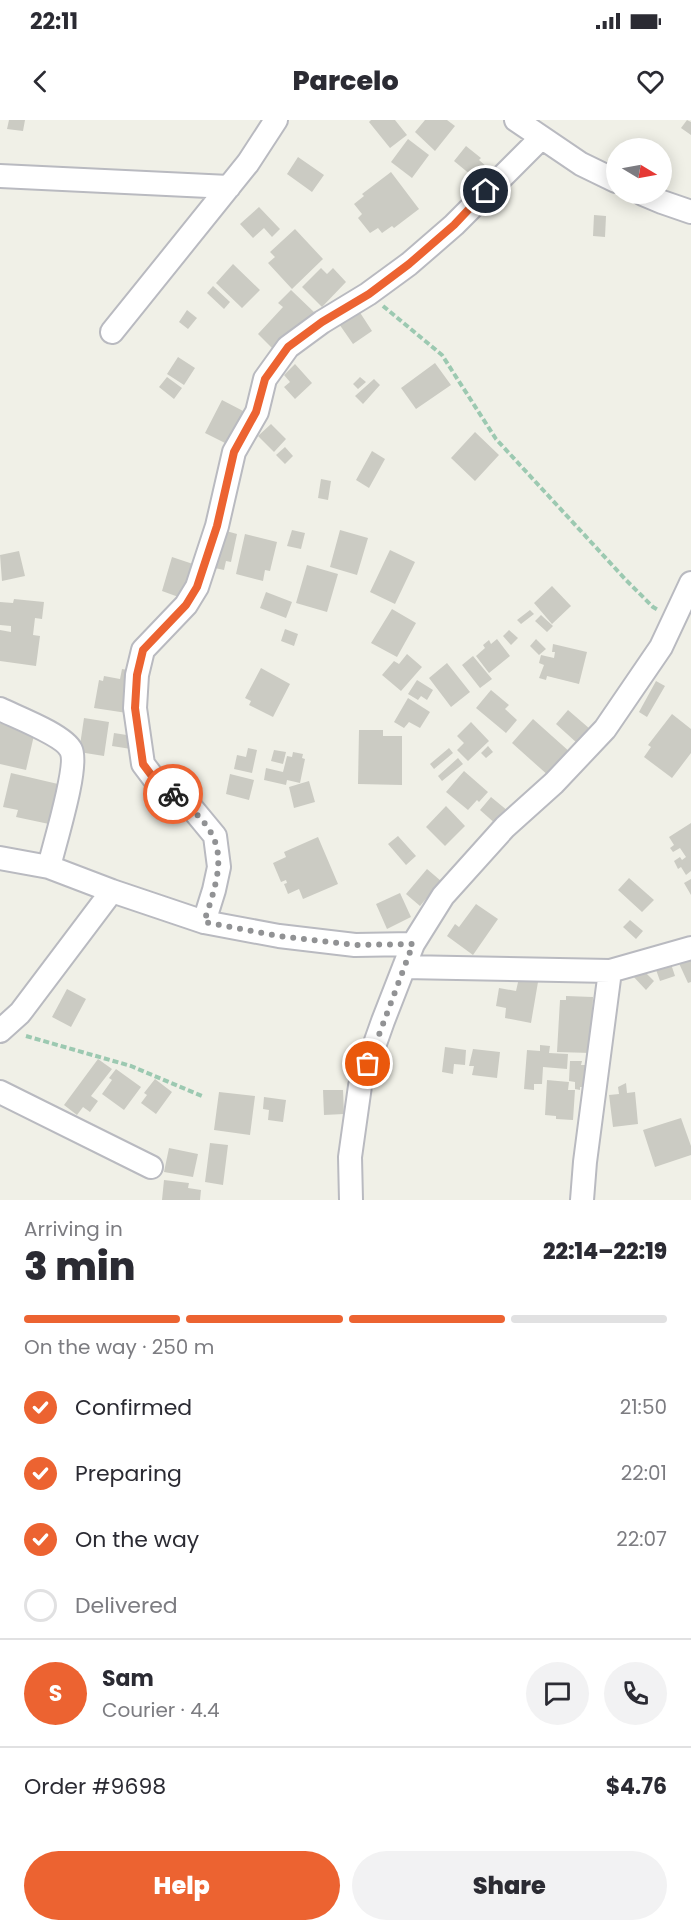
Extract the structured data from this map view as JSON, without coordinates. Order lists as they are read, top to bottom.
{
  "north": "right",
  "page": {
    "status": "22:11",
    "header": "Parcelo",
    "heading": ["3 min", "Arriving in", "22:14–22:19"],
    "panel": [
      "Sam",
      "Courier · 4.4",
      "Order #9698",
      "$4.76"
    ],
    "bar": "On the way · 250 m",
    "list": [
      ["Confirmed", "21:50"],
      ["Preparing", "22:01"],
      ["On the way", "22:07"],
      "Delivered"
    ],
    "round": "S",
    "buttons": ["Help", "Share"]
  }
}
